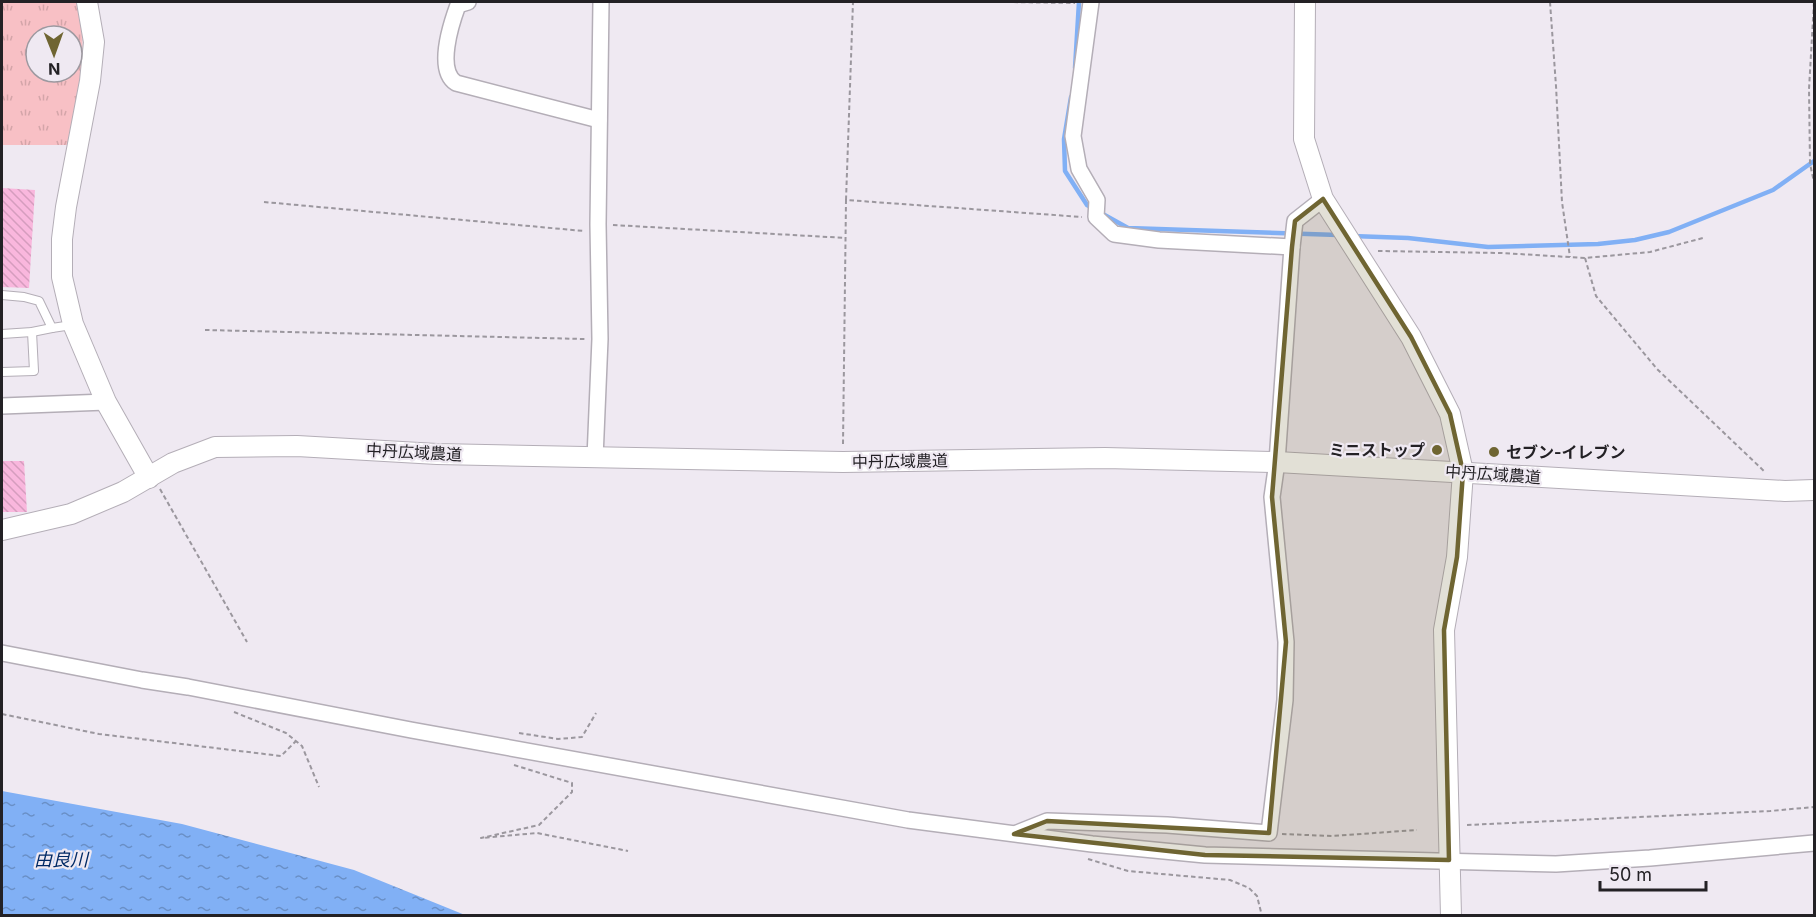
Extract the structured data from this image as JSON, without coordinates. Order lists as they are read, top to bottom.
{
  "streets": {
    "street": ["中丹広域農道"]
  },
  "water": ["由良川"],
  "places": ["ミニストップ", "セブン-イレブン"],
  "scale_bar": "50 m",
  "north": "bottom"
}
